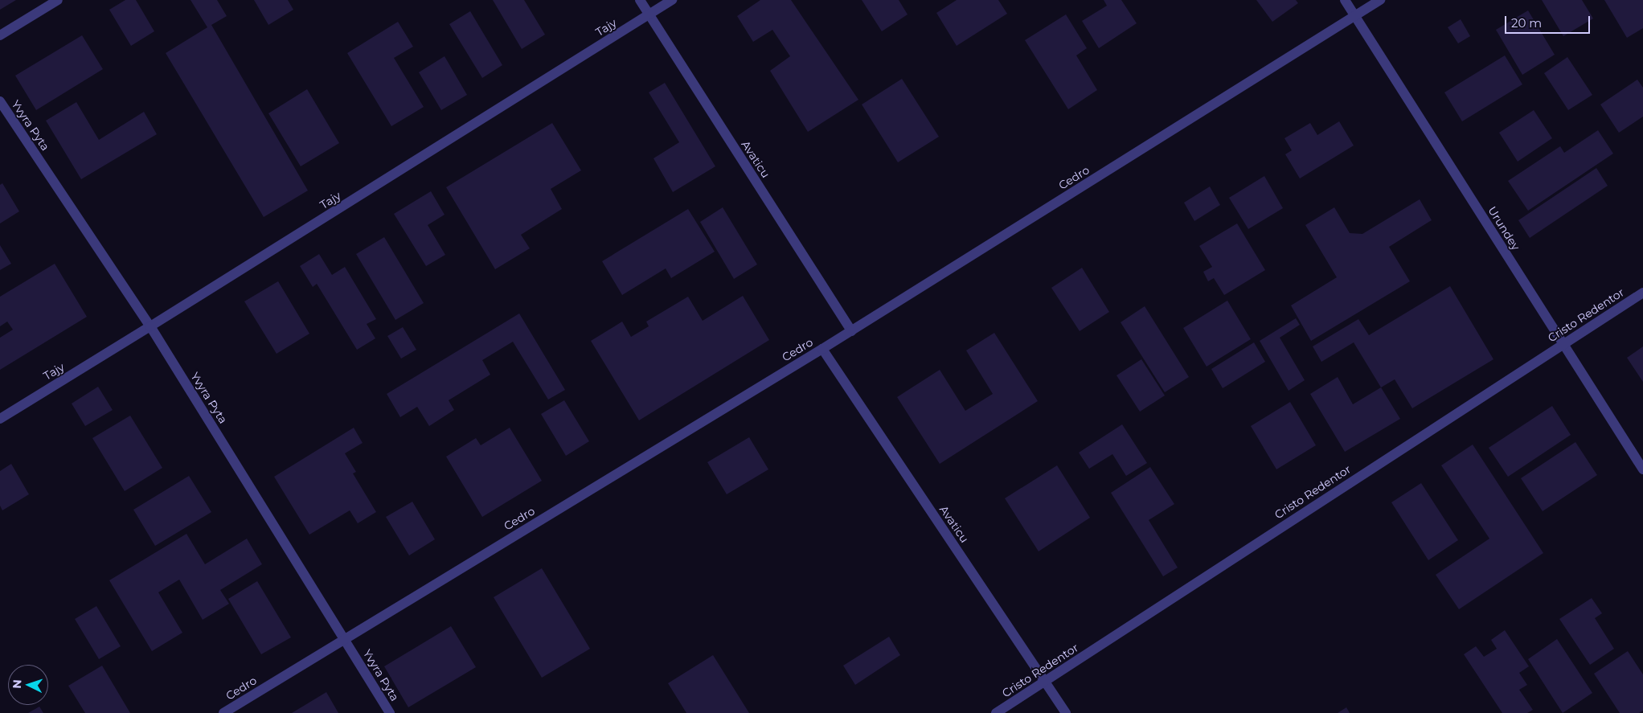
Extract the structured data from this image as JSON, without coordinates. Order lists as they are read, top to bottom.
{
  "streets": {
    "street": [
      "Tajy",
      "Yvyra Pyta",
      "Avaticu",
      "Cedro",
      "Urundey",
      "Cristo Redentor"
    ]
  },
  "crossings": [
    ["Tajy", "Yvyra Pyta"],
    ["Tajy", "Avaticu"],
    ["Yvyra Pyta", "Cedro"],
    ["Avaticu", "Cedro"],
    ["Avaticu", "Cristo Redentor"],
    ["Cedro", "Urundey"],
    ["Urundey", "Cristo Redentor"]
  ],
  "scale_bar": "20 m",
  "north": "left"
}
